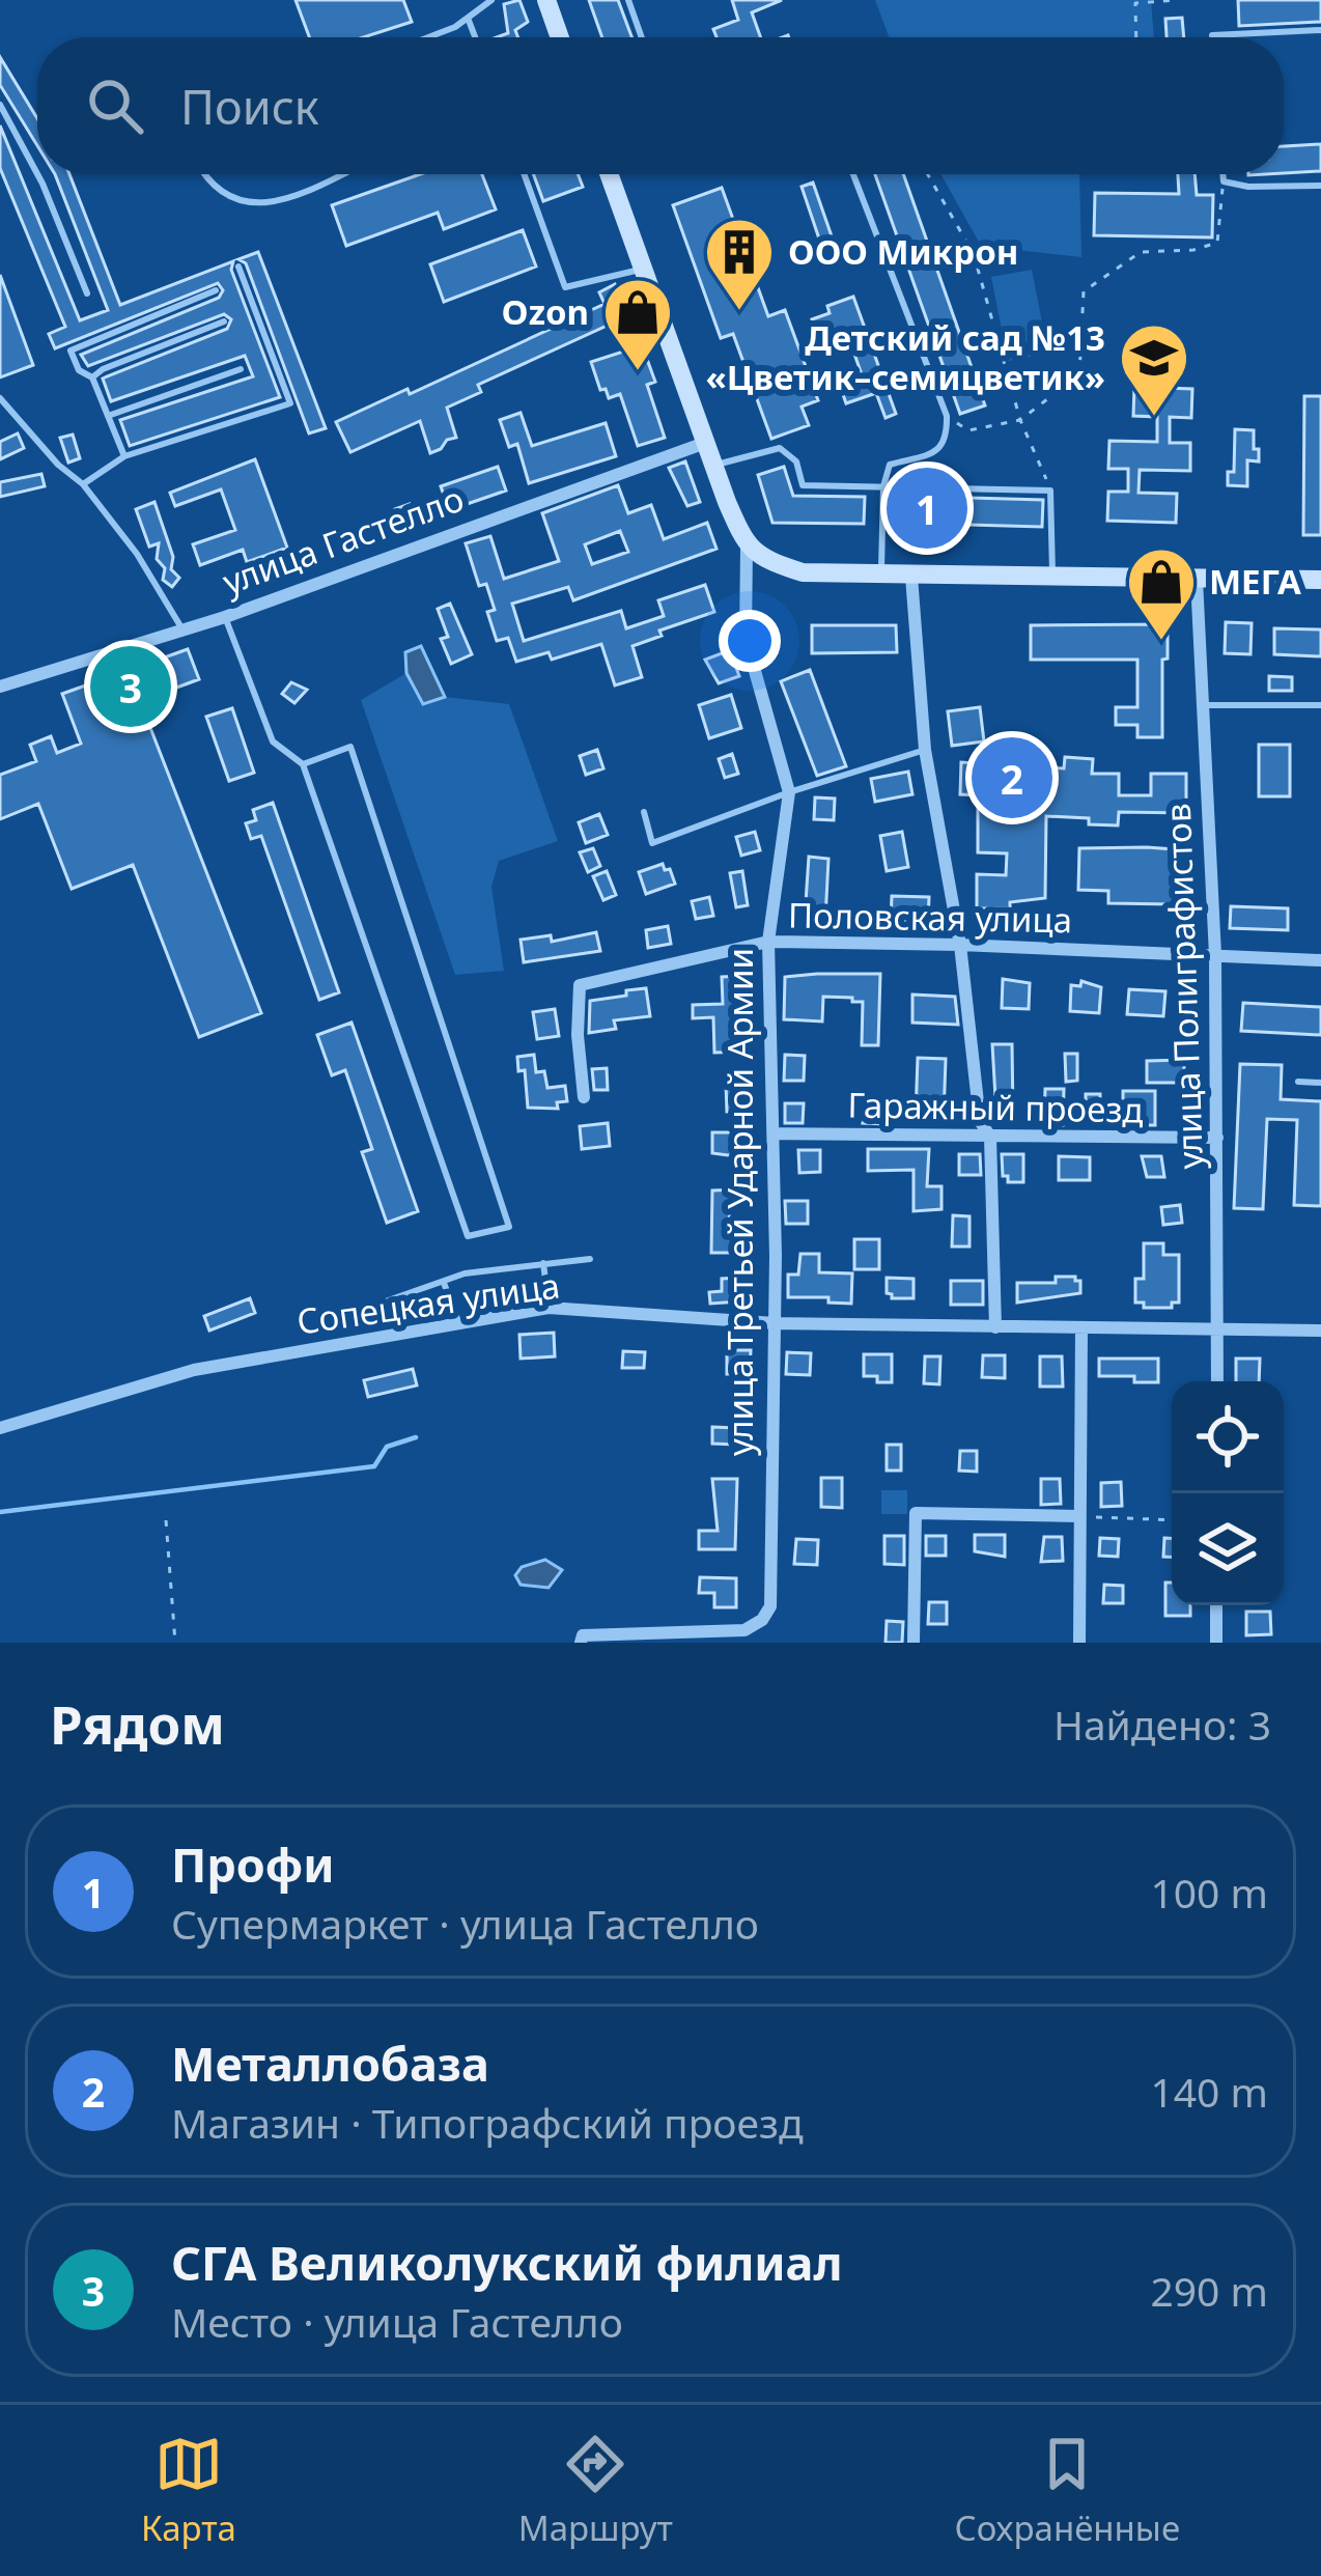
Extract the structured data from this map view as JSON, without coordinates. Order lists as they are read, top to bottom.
{
  "streets": {
    "main road": ["улица Третьей Ударной Армии"],
    "street": [
      "улица Гастелло",
      "Половская улица",
      "улица Полиграфистов",
      "Гаражный проезд",
      "Сопецкая улица"
    ]
  },
  "crossings": [
    ["улица Гастелло", "улица Третьей Ударной Армии"],
    ["Половская улица", "улица Полиграфистов"],
    ["Половская улица", "улица Третьей Ударной Армии"],
    ["улица Полиграфистов", "Гаражный проезд"],
    ["улица Полиграфистов", "Сопецкая улица"],
    ["Гаражный проезд", "улица Третьей Ударной Армии"],
    ["улица Третьей Ударной Армии", "Сопецкая улица"]
  ],
  "places": {
    "building": ["ООО Микрон"],
    "shop": ["Ozon", "МЕГА"],
    "school or university": ["Детский сад №13 «Цветик–семицветик»"]
  },
  "page": {
    "search": "Поиск",
    "pins": ["1", "3", "2"],
    "heading": ["Рядом", "Найдено: 3"],
    "list": [
      {
        "mark": "1",
        "name": "Профи",
        "note": "Супермаркет · улица Гастелло",
        "value": "100 m"
      },
      {
        "mark": "2",
        "name": "Металлобаза",
        "note": "Магазин · Типографский проезд",
        "value": "140 m"
      },
      {
        "mark": "3",
        "name": "СГА Великолукский филиал",
        "note": "Место · улица Гастелло",
        "value": "290 m"
      }
    ],
    "nav": ["Карта", "Маршрут", "Сохранённые"]
  }
}
